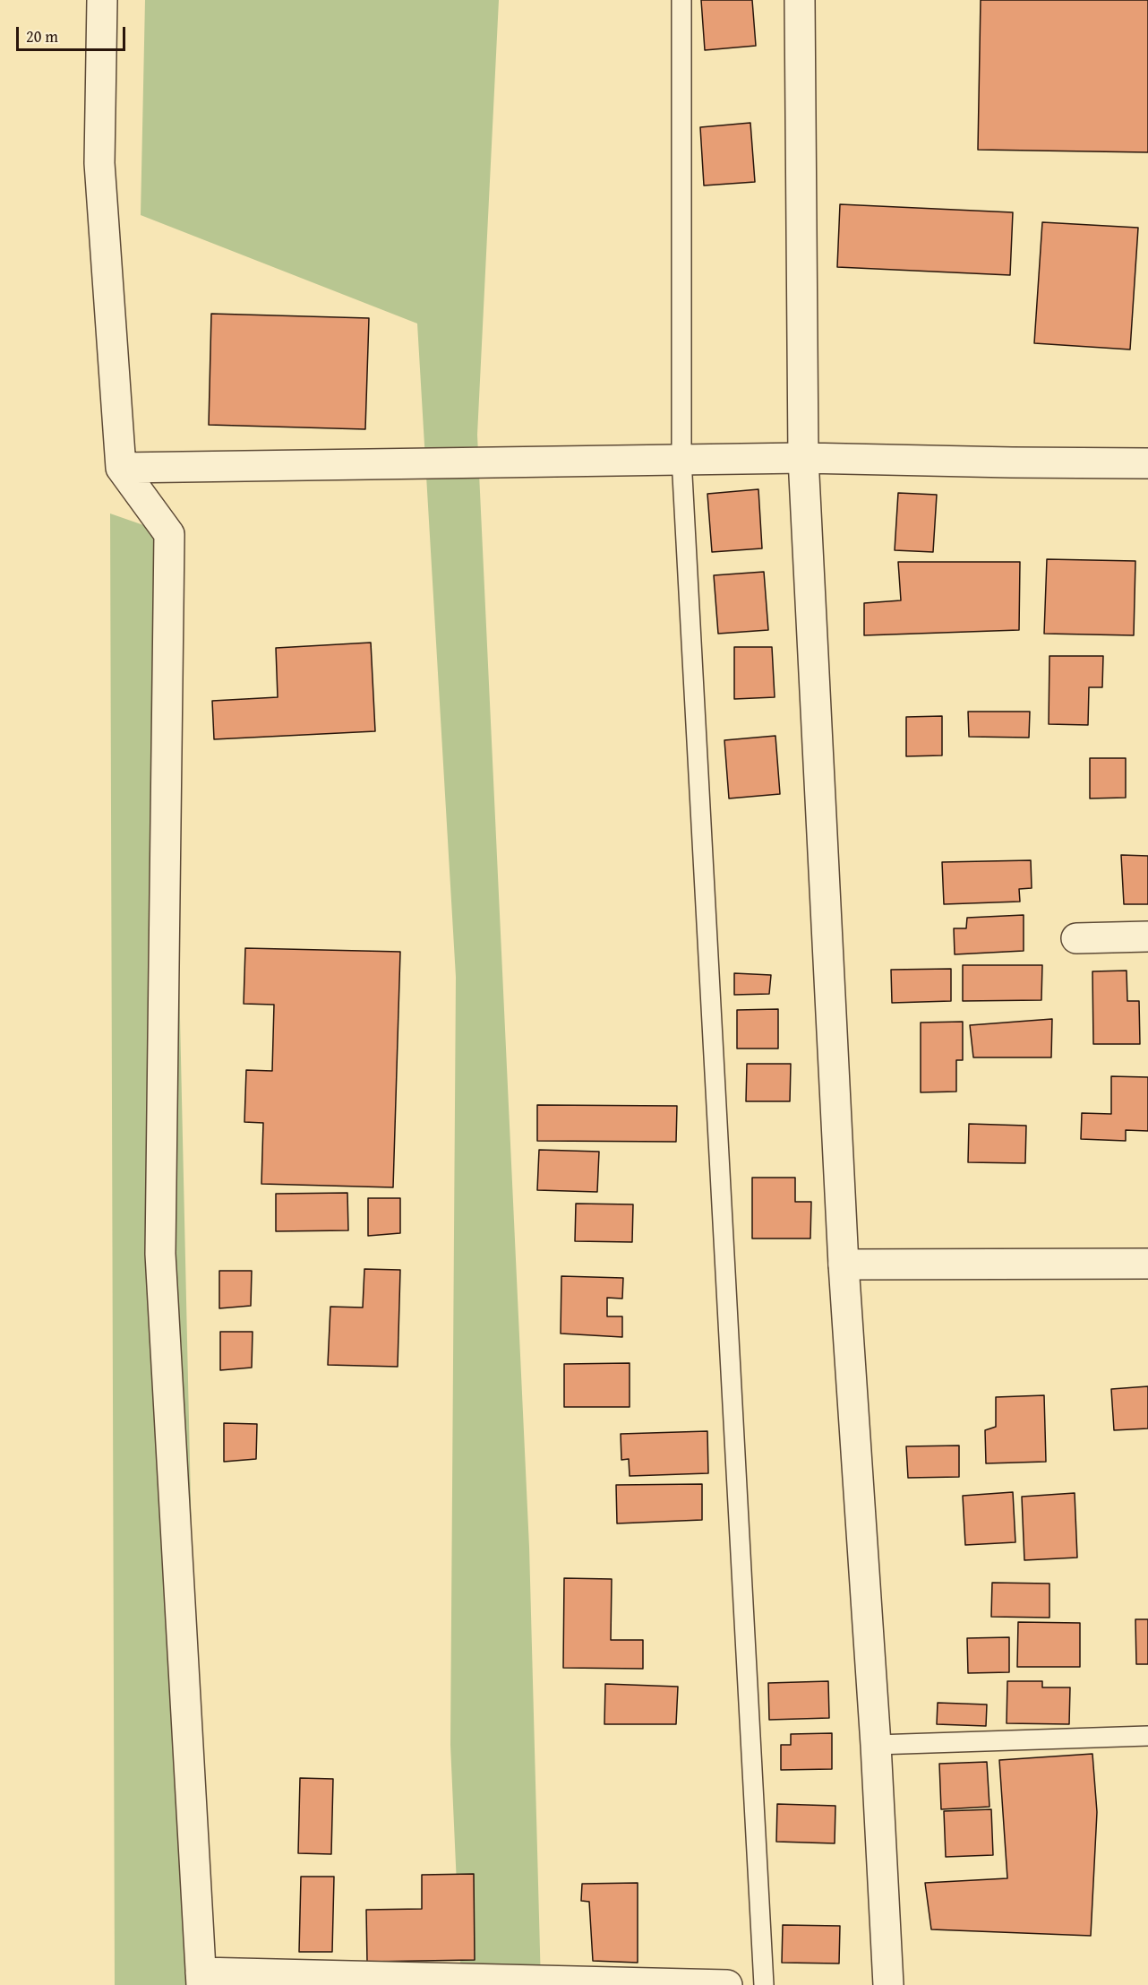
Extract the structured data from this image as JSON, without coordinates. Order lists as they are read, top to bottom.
{
  "scale_bar": "20 m"
}
